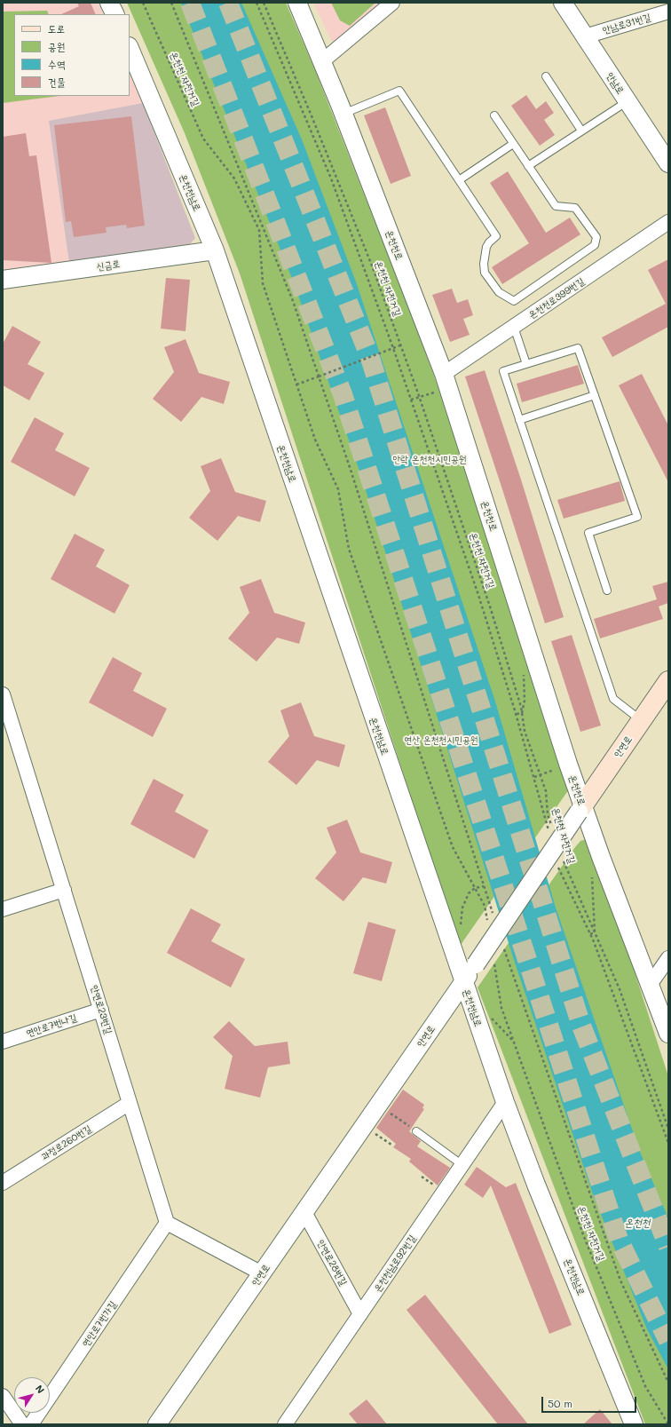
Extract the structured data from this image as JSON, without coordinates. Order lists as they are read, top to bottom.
{
  "streets": {
    "main road": ["안연로"],
    "street": [
      "안남로31번길",
      "안남로",
      "온천천남로",
      "온천천로",
      "신금로",
      "온천천로399번길",
      "안연로23번길",
      "연안로7번나길",
      "과정로260번길",
      "안연로28번길",
      "온천천남로92번길",
      "연안로7번가길"
    ],
    "path": ["온천천 자전거길"]
  },
  "crossings": [
    ["안남로31번길", "안남로"],
    ["온천천남로", "신금로"],
    ["온천천남로", "안연로"],
    ["온천천남로", "온천천남로92번길"],
    ["온천천로", "온천천로399번길"],
    ["온천천로", "안연로"],
    ["안연로", "안연로28번길"],
    ["안연로23번길", "연안로7번나길"],
    ["안연로23번길", "과정로260번길"],
    ["안연로23번길", "연안로7번가길"],
    ["안연로28번길", "온천천남로92번길"]
  ],
  "water": ["온천천"],
  "parks": ["안락 온천천시민공원", "연산 온천천시민공원"],
  "legend": [
    "도로",
    "공원",
    "수역",
    "건물"
  ],
  "scale_bar": "50 m",
  "north": "top right"
}
